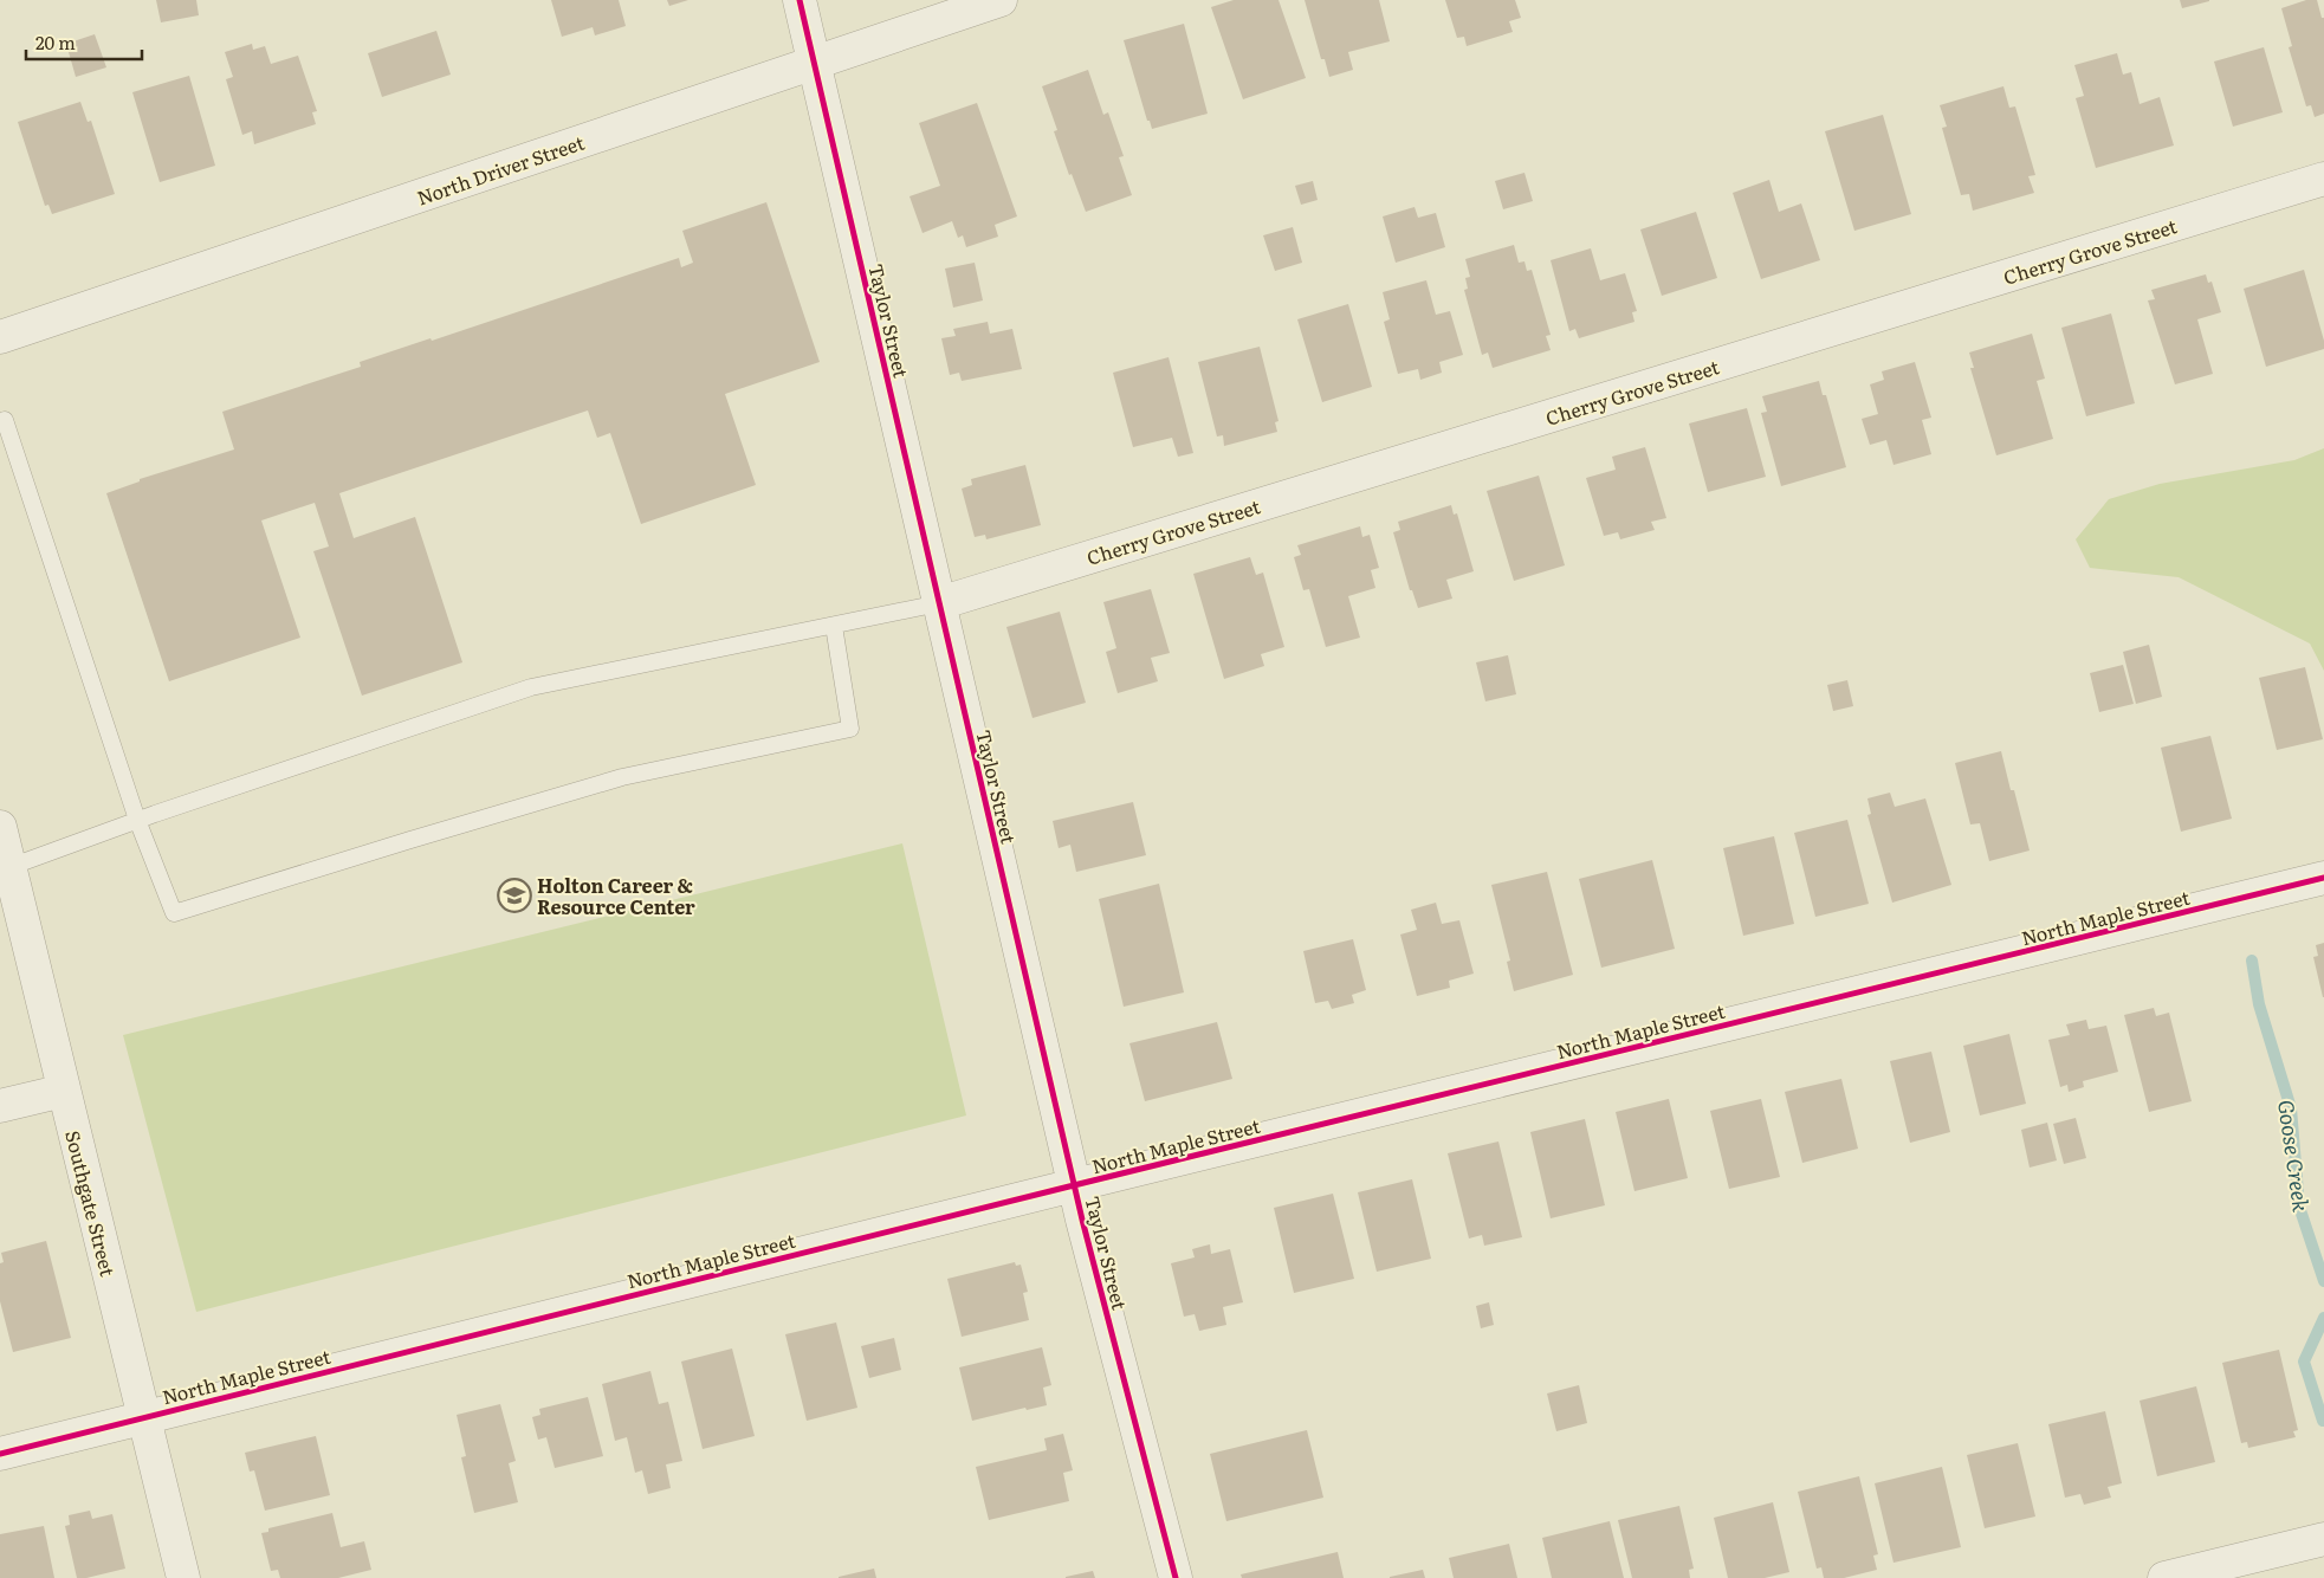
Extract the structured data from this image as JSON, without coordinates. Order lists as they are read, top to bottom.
{
  "streets": {
    "street": [
      "North Driver Street",
      "Cherry Grove Street",
      "Taylor Street",
      "North Maple Street",
      "Southgate Street"
    ]
  },
  "crossings": [
    ["North Driver Street", "Taylor Street"],
    ["Cherry Grove Street", "Taylor Street"],
    ["Taylor Street", "North Maple Street"],
    ["North Maple Street", "Southgate Street"]
  ],
  "water": ["Goose Creek"],
  "places": {
    "school or university": ["Holton Career & Resource Center"]
  },
  "scale_bar": "20 m"
}
